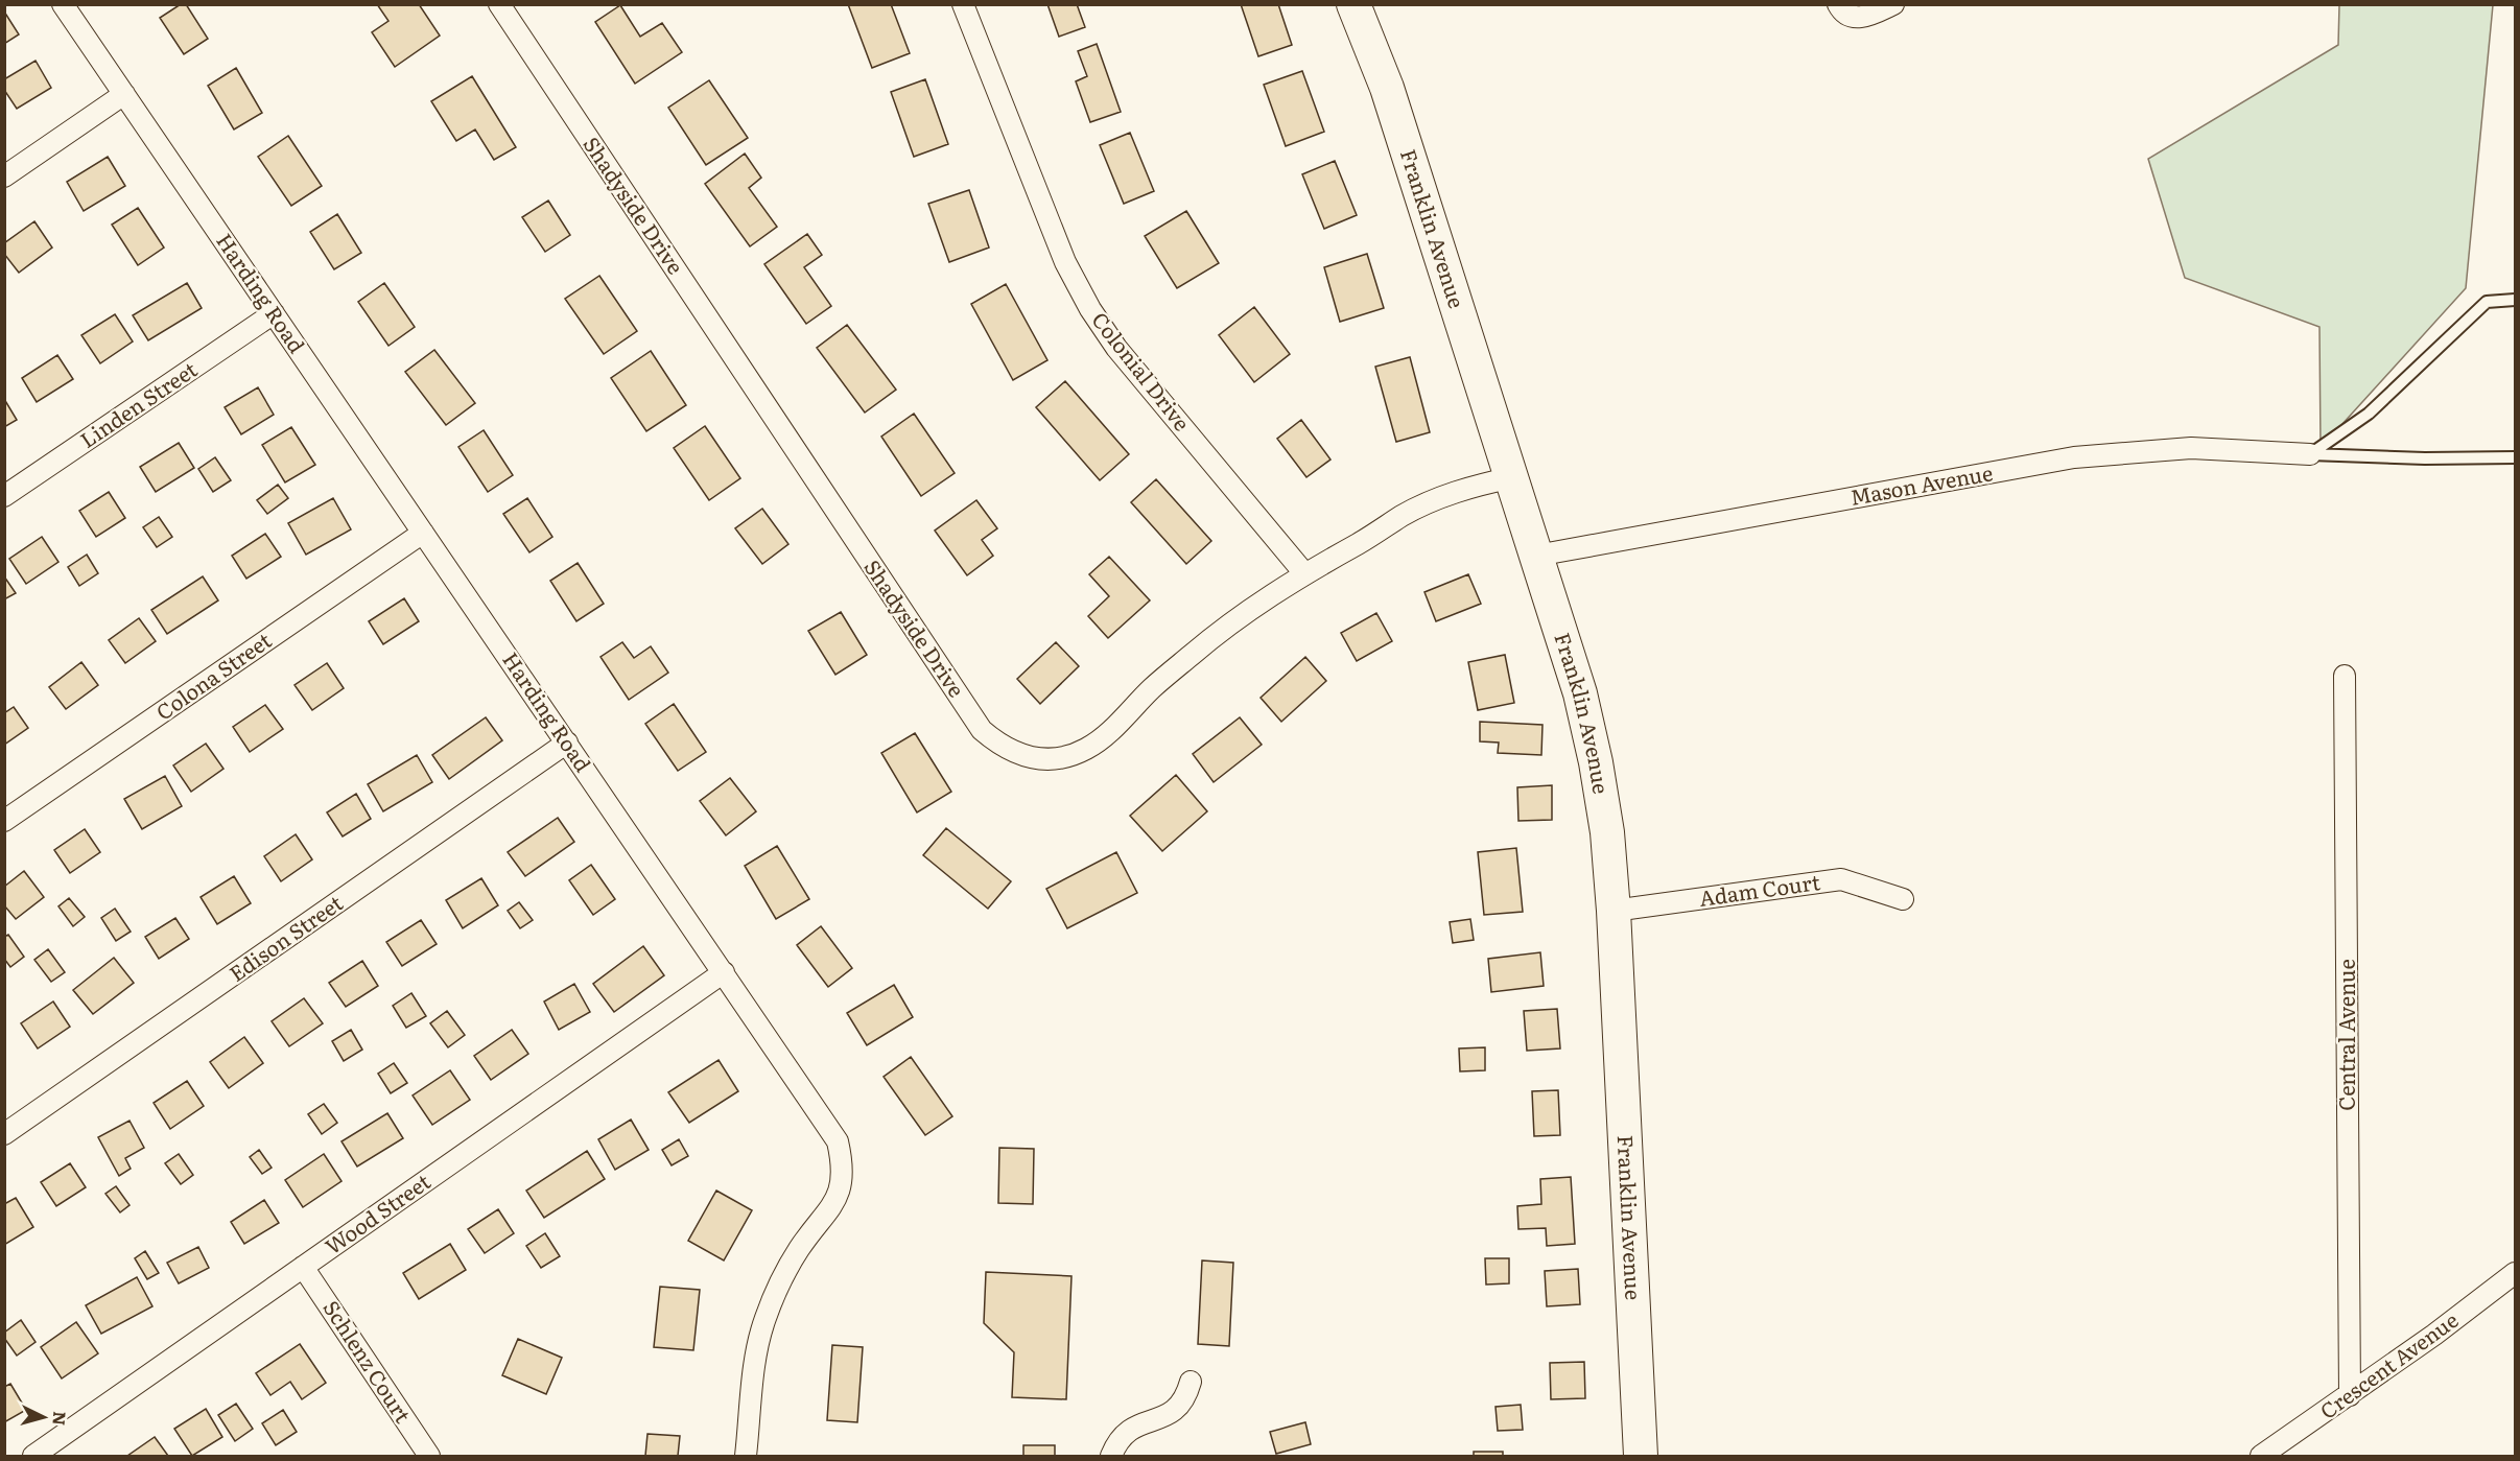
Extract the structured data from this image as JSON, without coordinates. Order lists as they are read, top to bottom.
{
  "streets": {
    "main road": ["Franklin Avenue"],
    "street": [
      "Shadyside Drive",
      "Harding Road",
      "Colonial Drive",
      "Linden Street",
      "Mason Avenue",
      "Colona Street",
      "Adam Court",
      "Edison Street",
      "Central Avenue",
      "Wood Street",
      "Schlenz Court",
      "Crescent Avenue"
    ]
  },
  "crossings": [
    ["Shadyside Drive", "Franklin Avenue"],
    ["Shadyside Drive", "Colonial Drive"],
    ["Franklin Avenue", "Mason Avenue"],
    ["Franklin Avenue", "Adam Court"],
    ["Harding Road", "Linden Street"],
    ["Harding Road", "Colona Street"],
    ["Harding Road", "Edison Street"],
    ["Harding Road", "Wood Street"],
    ["Central Avenue", "Crescent Avenue"],
    ["Wood Street", "Schlenz Court"]
  ],
  "north": "right"
}
